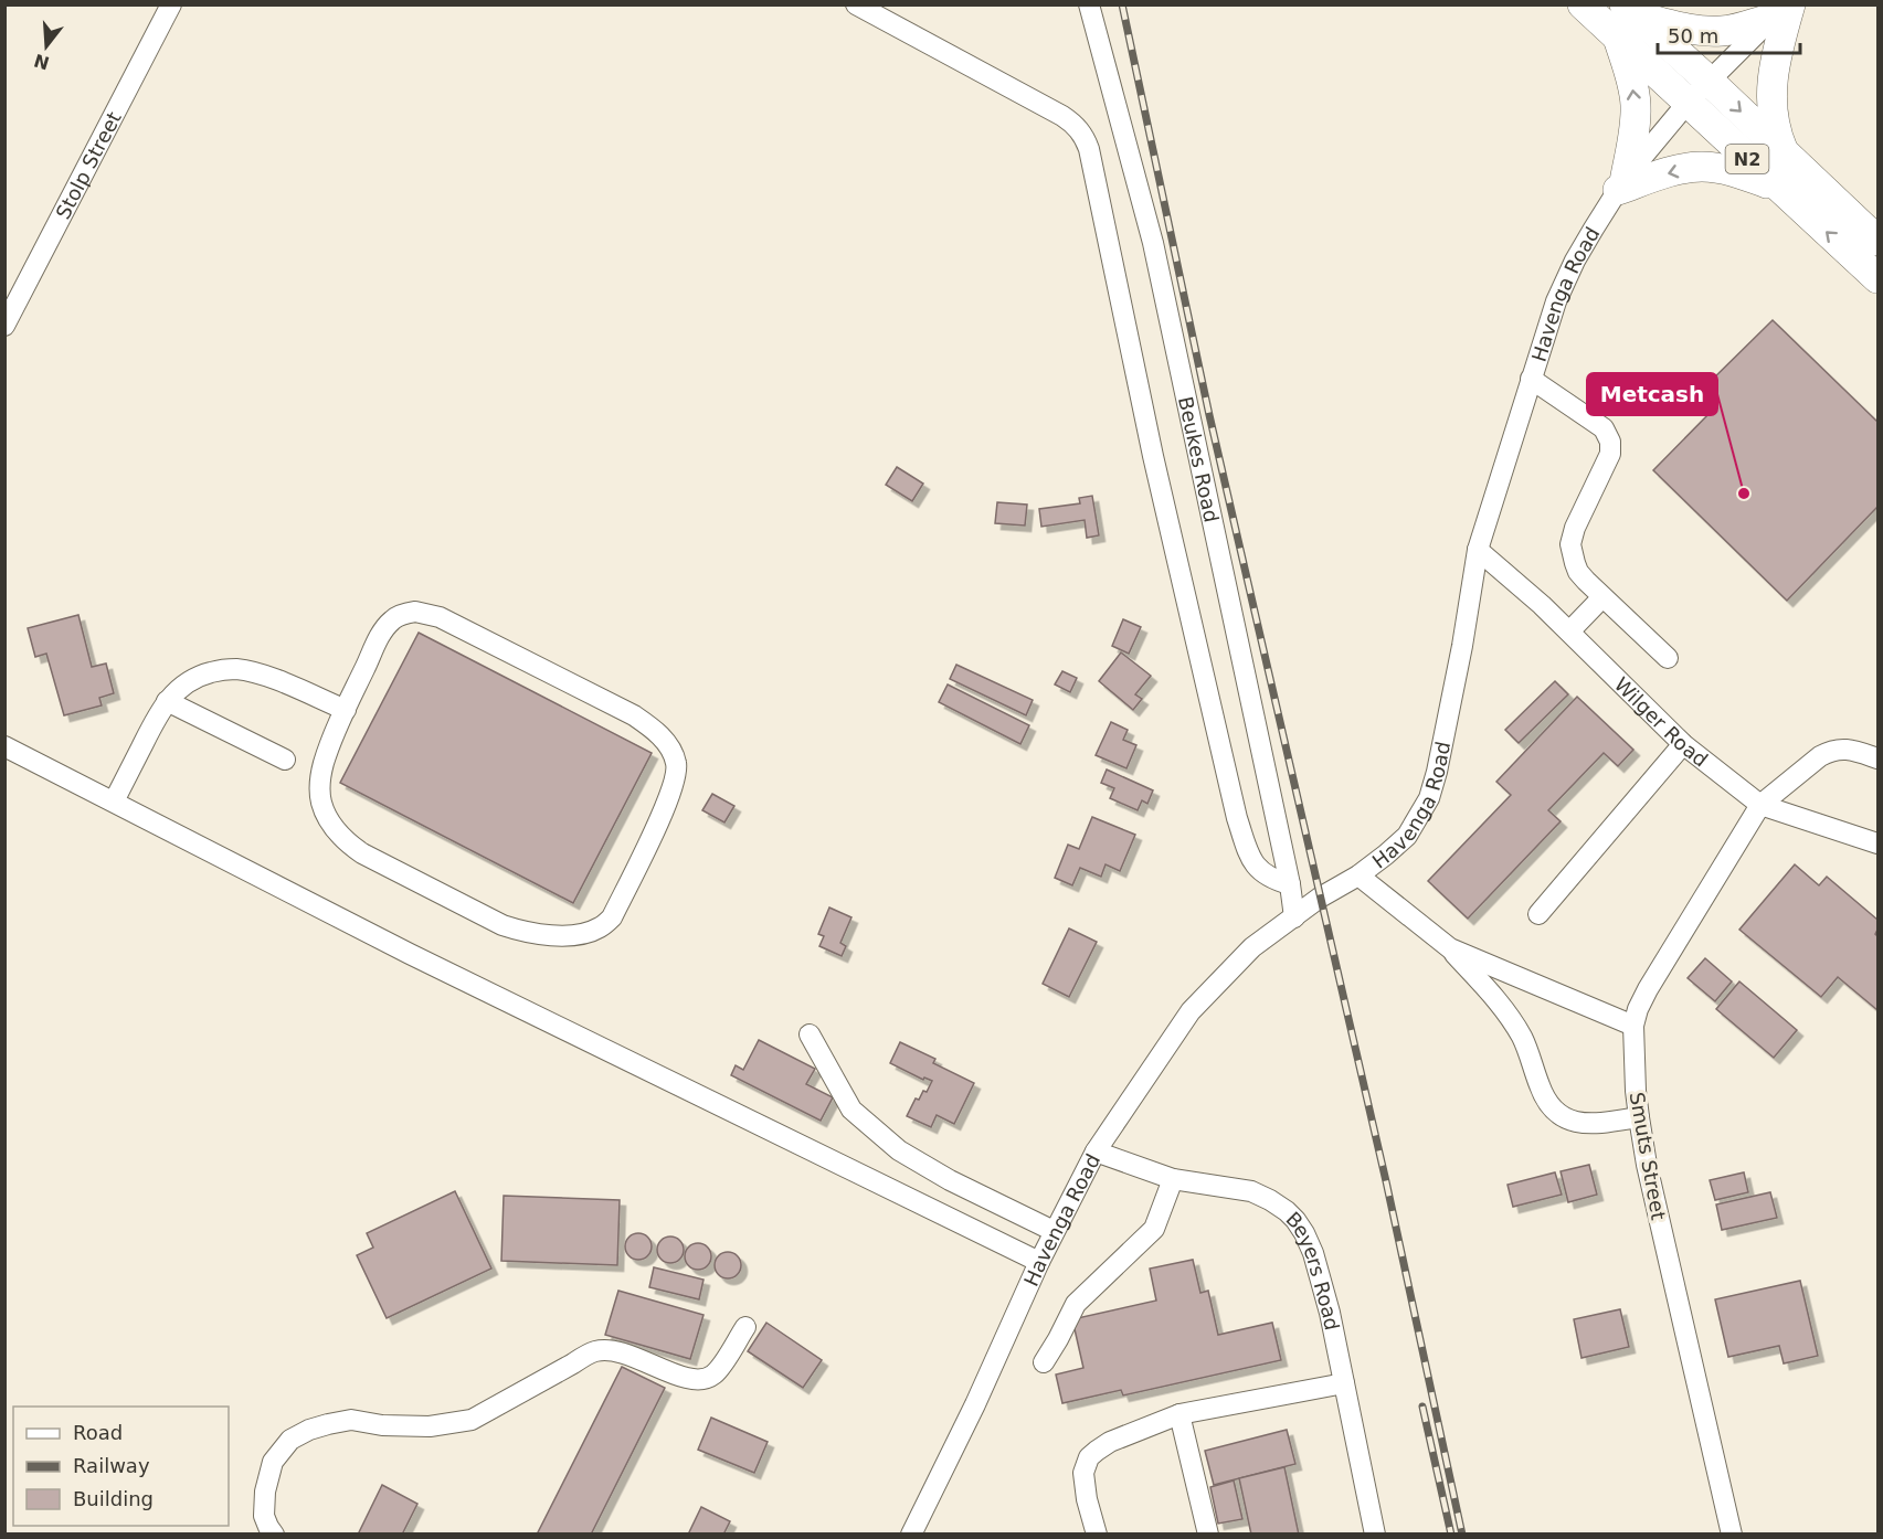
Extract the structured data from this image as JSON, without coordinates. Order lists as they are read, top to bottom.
{
  "streets": {
    "highway": ["N2"],
    "street": [
      "Stolp Street",
      "Havenga Road",
      "Beukes Road",
      "Wilger Road",
      "Smuts Street",
      "Beyers Road"
    ]
  },
  "crossings": [
    ["N2", "Havenga Road"],
    ["Havenga Road", "Beukes Road"],
    ["Havenga Road", "Wilger Road"],
    ["Havenga Road", "Beyers Road"],
    ["Wilger Road", "Smuts Street"]
  ],
  "places": ["Metcash"],
  "legend": ["Road", "Railway", "Building"],
  "scale_bar": "50 m",
  "north": "bottom"
}
